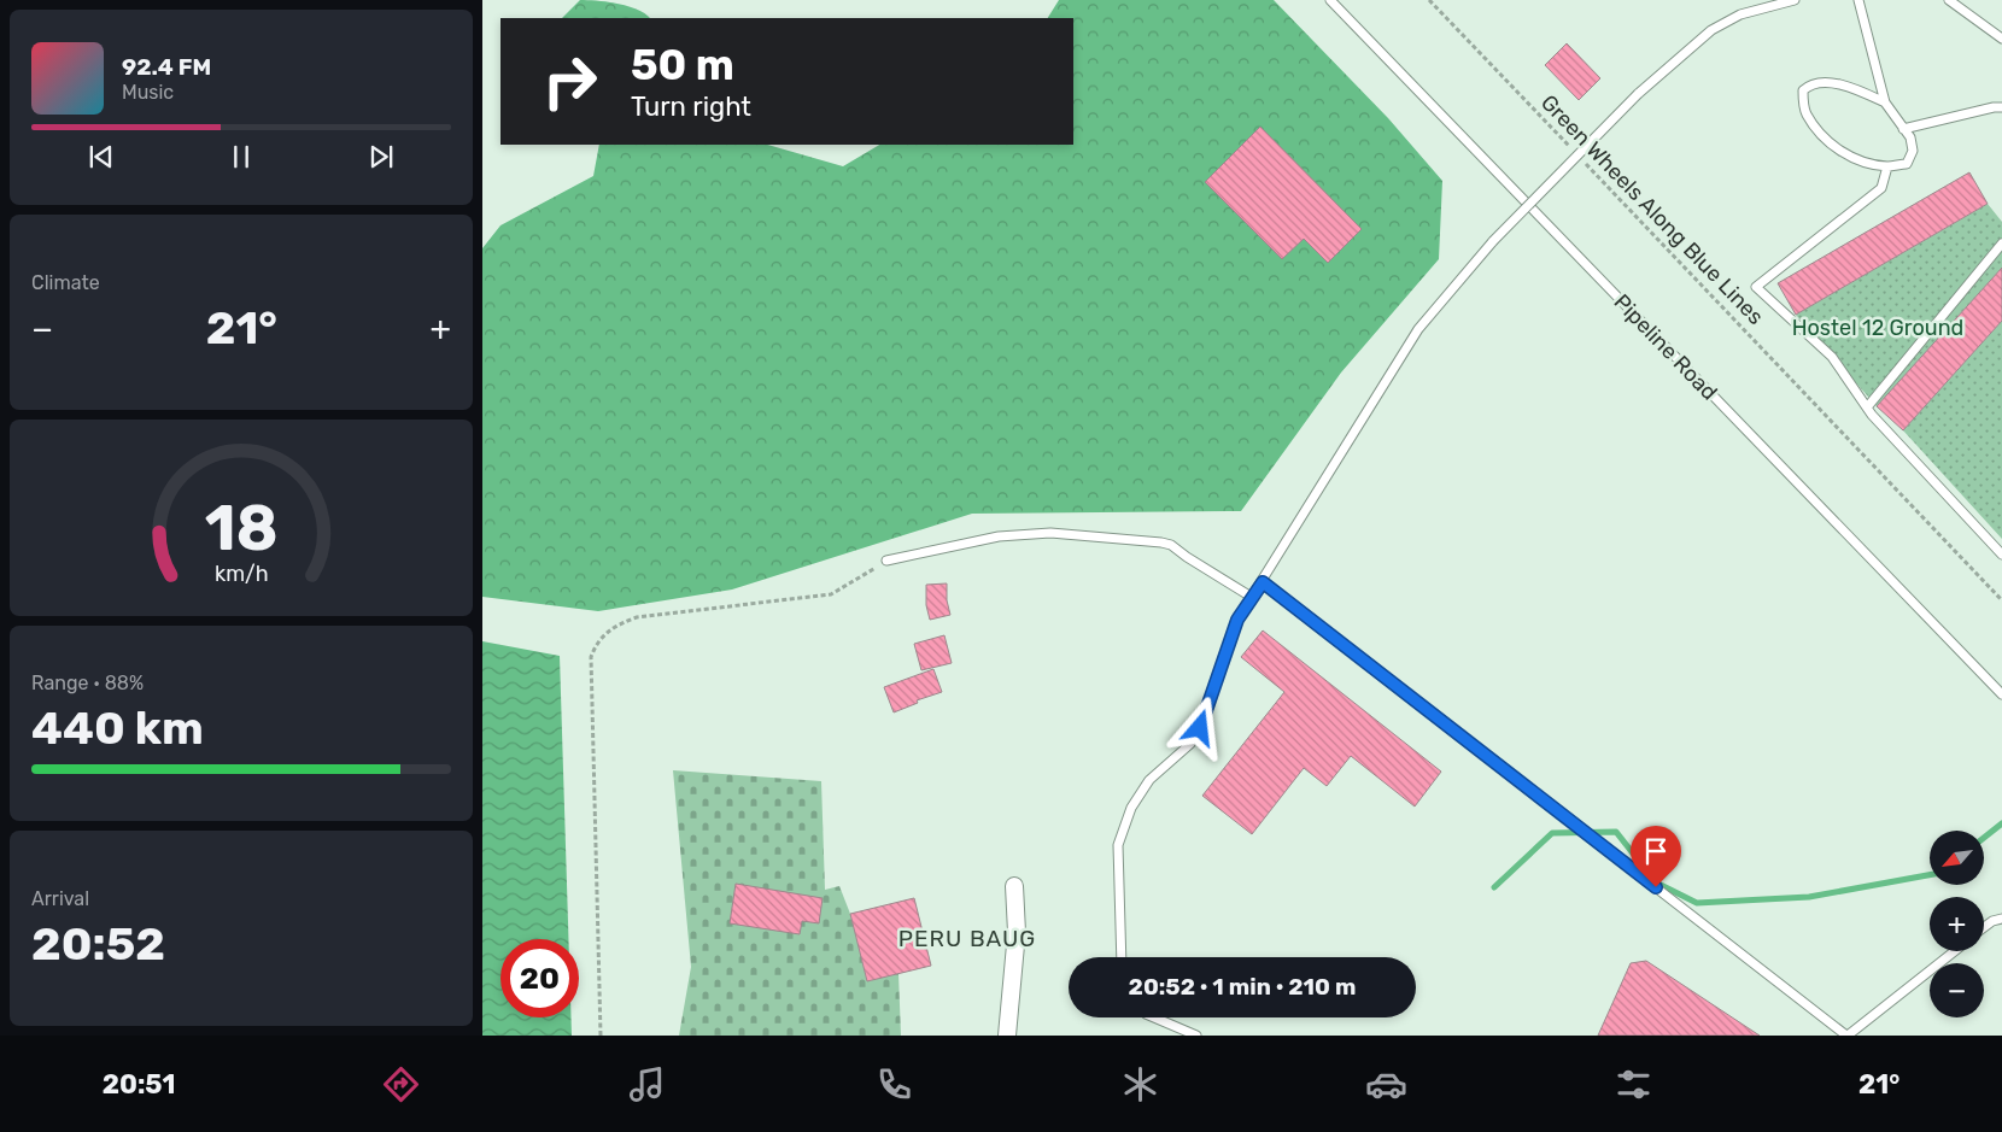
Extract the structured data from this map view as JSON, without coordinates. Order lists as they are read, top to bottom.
{
  "streets": {
    "lane": ["Pipeline Road"],
    "path": ["Green Wheels Along Blue Lines"]
  },
  "districts": ["PERU BAUG"],
  "parks": ["Hostel 12 Ground"],
  "north": "bottom left",
  "page": {
    "turn": ["50 m", "Turn right"],
    "song": ["92.4 FM", "Music"],
    "tile": [
      "Climate",
      ["Range · 88%", "440 km"],
      ["Arrival", "20:52"]
    ],
    "heat": ["−", "21°", "+"],
    "map_buttons": ["+", "−"],
    "limit": "20",
    "trip": "20:52 · 1 min · 210 m",
    "tabs": ["20:51", "21°"],
    "gauge": ["18", "km/h"]
  }
}
